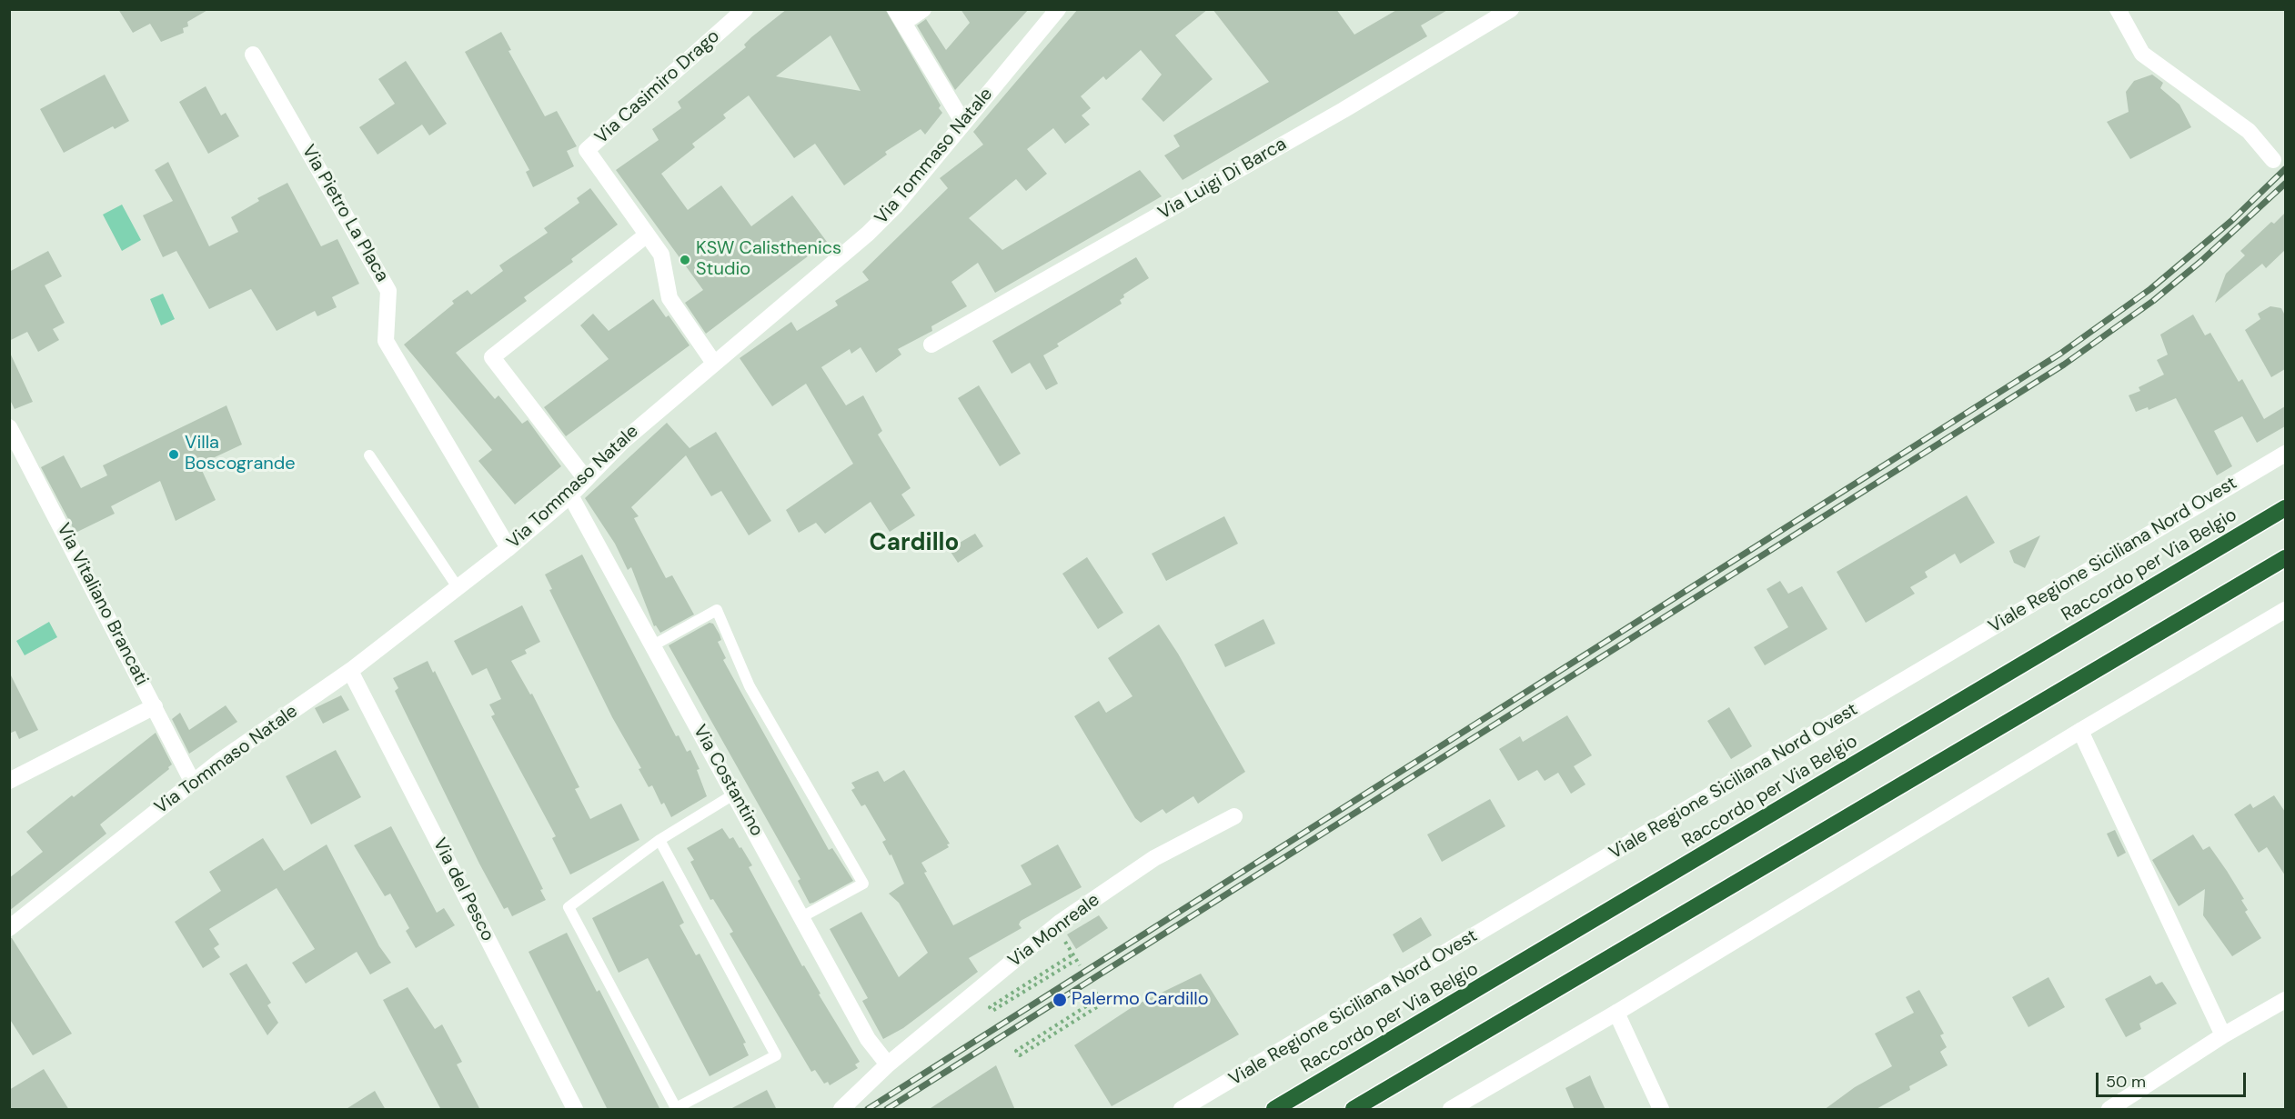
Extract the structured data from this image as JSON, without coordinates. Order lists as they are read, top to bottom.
{
  "streets": {
    "highway": ["Raccordo per Via Belgio"],
    "street": [
      "Via Casimiro Drago",
      "Via Tommaso Natale",
      "Via Luigi Di Barca",
      "Via Pietro La Placa",
      "Viale Regione Siciliana Nord Ovest",
      "Via Vitaliano Brancati",
      "Via Costantino",
      "Via del Pesco",
      "Via Monreale"
    ]
  },
  "crossings": [
    ["Via Casimiro Drago", "Via Tommaso Natale"],
    ["Via Tommaso Natale", "Via Pietro La Placa"],
    ["Via Tommaso Natale", "Via Vitaliano Brancati"],
    ["Via Tommaso Natale", "Via Costantino"],
    ["Via Tommaso Natale", "Via del Pesco"],
    ["Via Costantino", "Via Monreale"]
  ],
  "districts": ["Cardillo"],
  "places": ["KSW Calisthenics Studio", "Villa Boscogrande", "Palermo Cardillo"],
  "scale_bar": "50 m"
}
